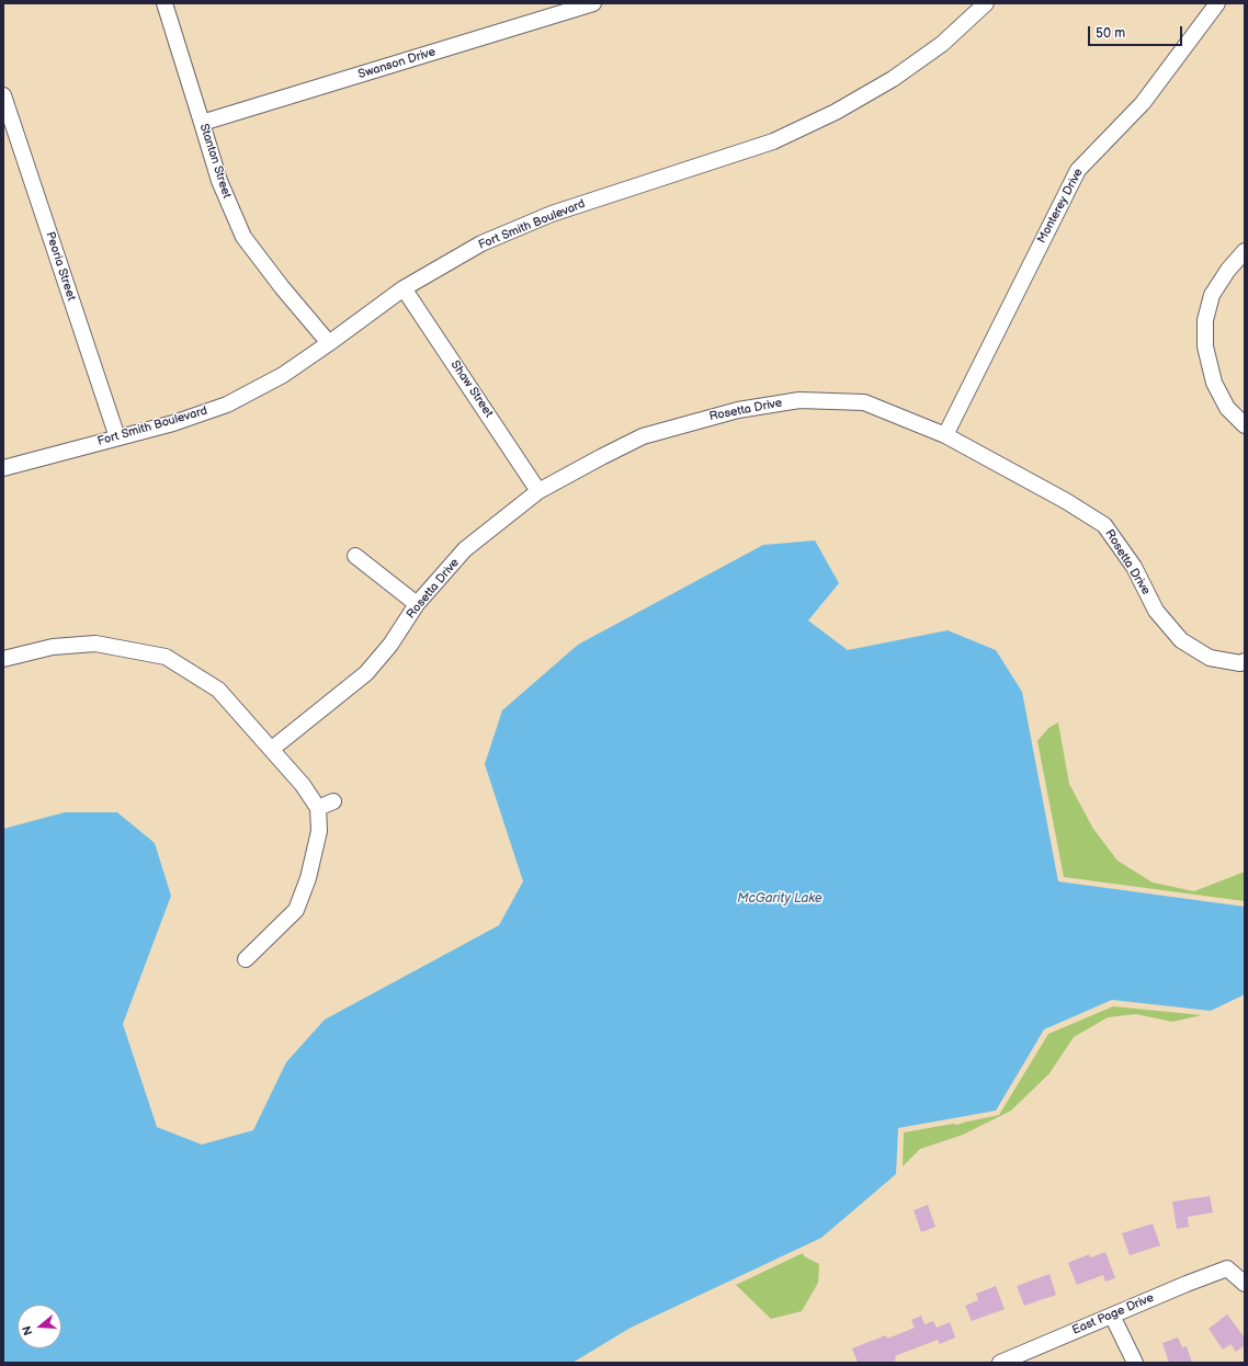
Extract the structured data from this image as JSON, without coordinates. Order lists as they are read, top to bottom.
{
  "streets": {
    "street": [
      "Swanson Drive",
      "Stanton Street",
      "Monterey Drive",
      "Fort Smith Boulevard",
      "Peoria Street",
      "Shaw Street",
      "Rosetta Drive",
      "East Page Drive"
    ]
  },
  "crossings": [
    ["Swanson Drive", "Stanton Street"],
    ["Stanton Street", "Fort Smith Boulevard"],
    ["Monterey Drive", "Rosetta Drive"],
    ["Fort Smith Boulevard", "Peoria Street"],
    ["Fort Smith Boulevard", "Shaw Street"],
    ["Shaw Street", "Rosetta Drive"]
  ],
  "water": ["McGarity Lake"],
  "scale_bar": "50 m",
  "north": "left"
}
